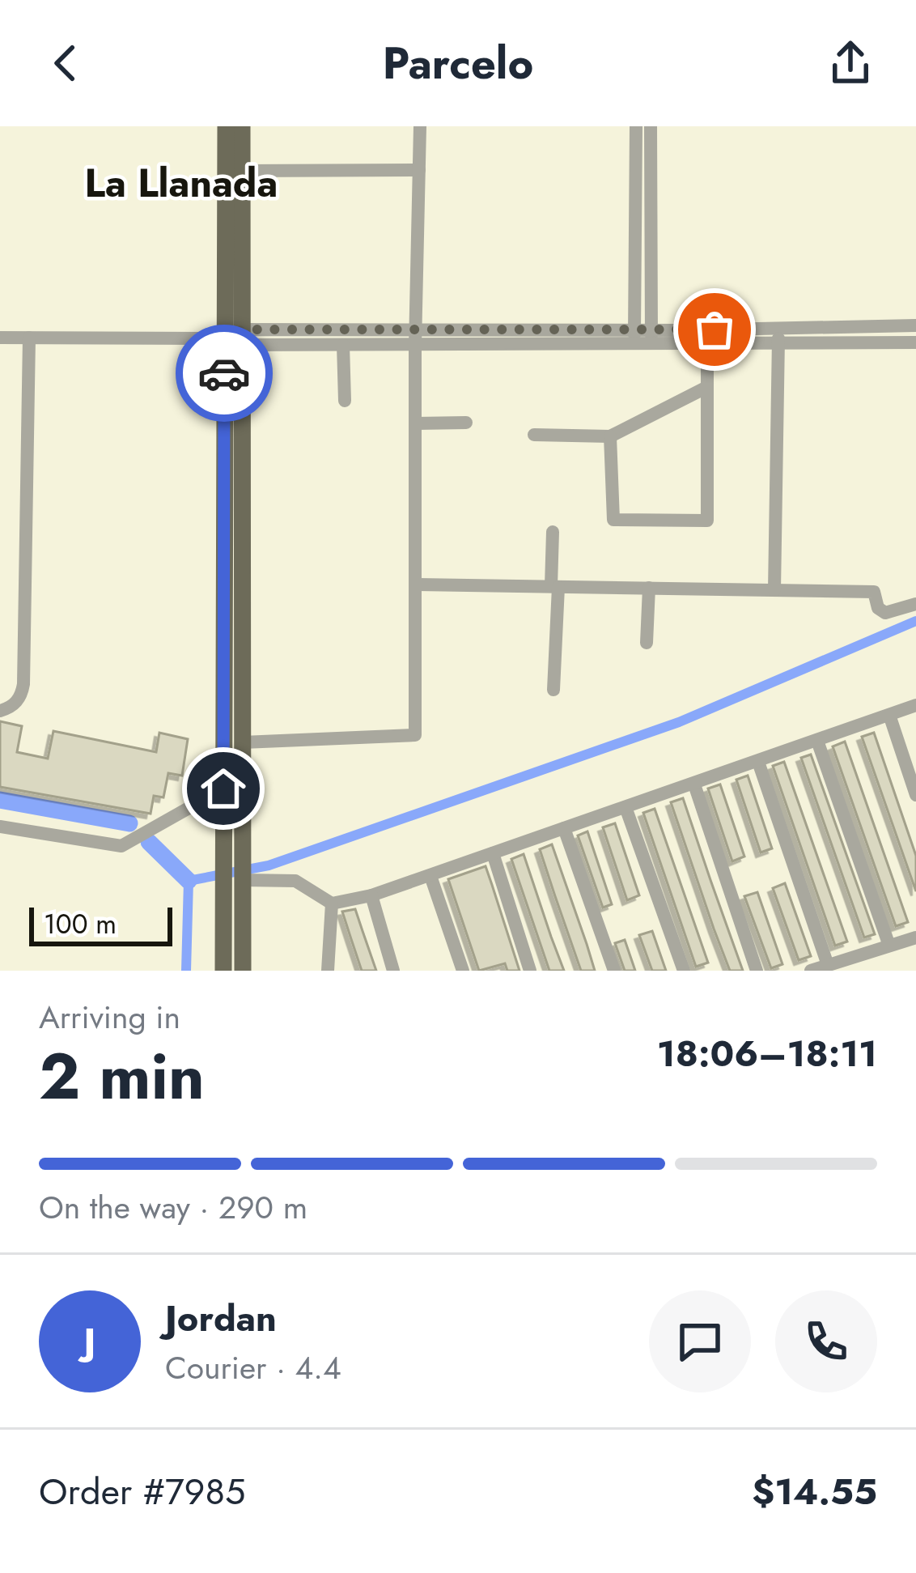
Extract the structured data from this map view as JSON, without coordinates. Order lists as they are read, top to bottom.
{
  "districts": ["La Llanada"],
  "scale_bar": "100 m",
  "page": {
    "header": "Parcelo",
    "scale": "100 m",
    "heading": ["2 min", "Arriving in", "18:06–18:11"],
    "panel": [
      "Jordan",
      "Courier · 4.4",
      "Order #7985",
      "$14.55"
    ],
    "bar": "On the way · 290 m",
    "round": "J"
  }
}
